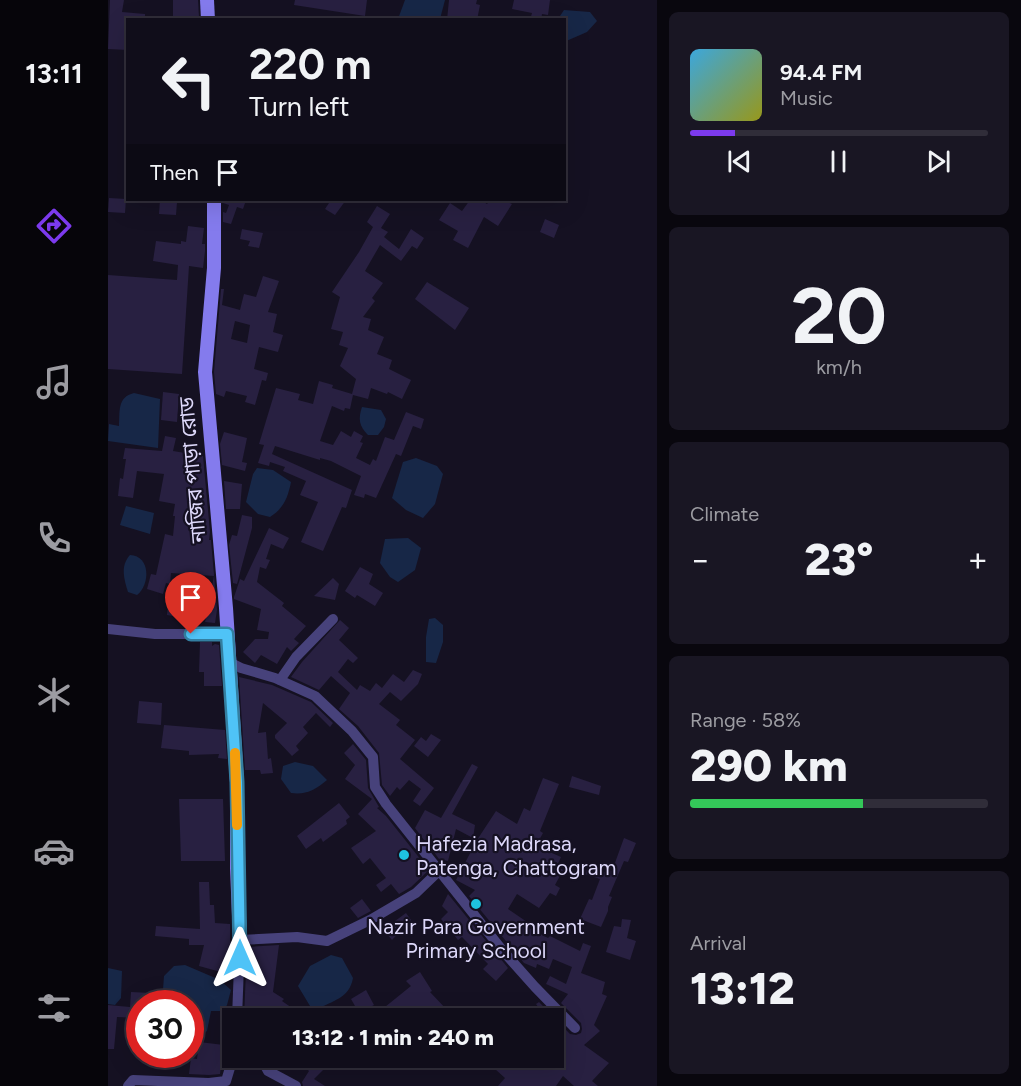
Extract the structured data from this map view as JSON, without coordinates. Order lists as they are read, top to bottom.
{
  "streets": {
    "main road": ["নাজির পাড়া রোড"]
  },
  "places": ["Hafezia Madrasa, Patenga, Chattogram", "Nazir Para Government Primary School"],
  "page": {
    "tabs": "13:11",
    "turn": ["220 m", "Turn left"],
    "song": ["94.4 FM", "Music"],
    "then": "Then",
    "tile": [
      ["20", "km/h"],
      "Climate",
      ["Range · 58%", "290 km"],
      ["Arrival", "13:12"]
    ],
    "heat": ["−", "23°", "+"],
    "limit": "30",
    "trip": "13:12 · 1 min · 240 m"
  }
}
